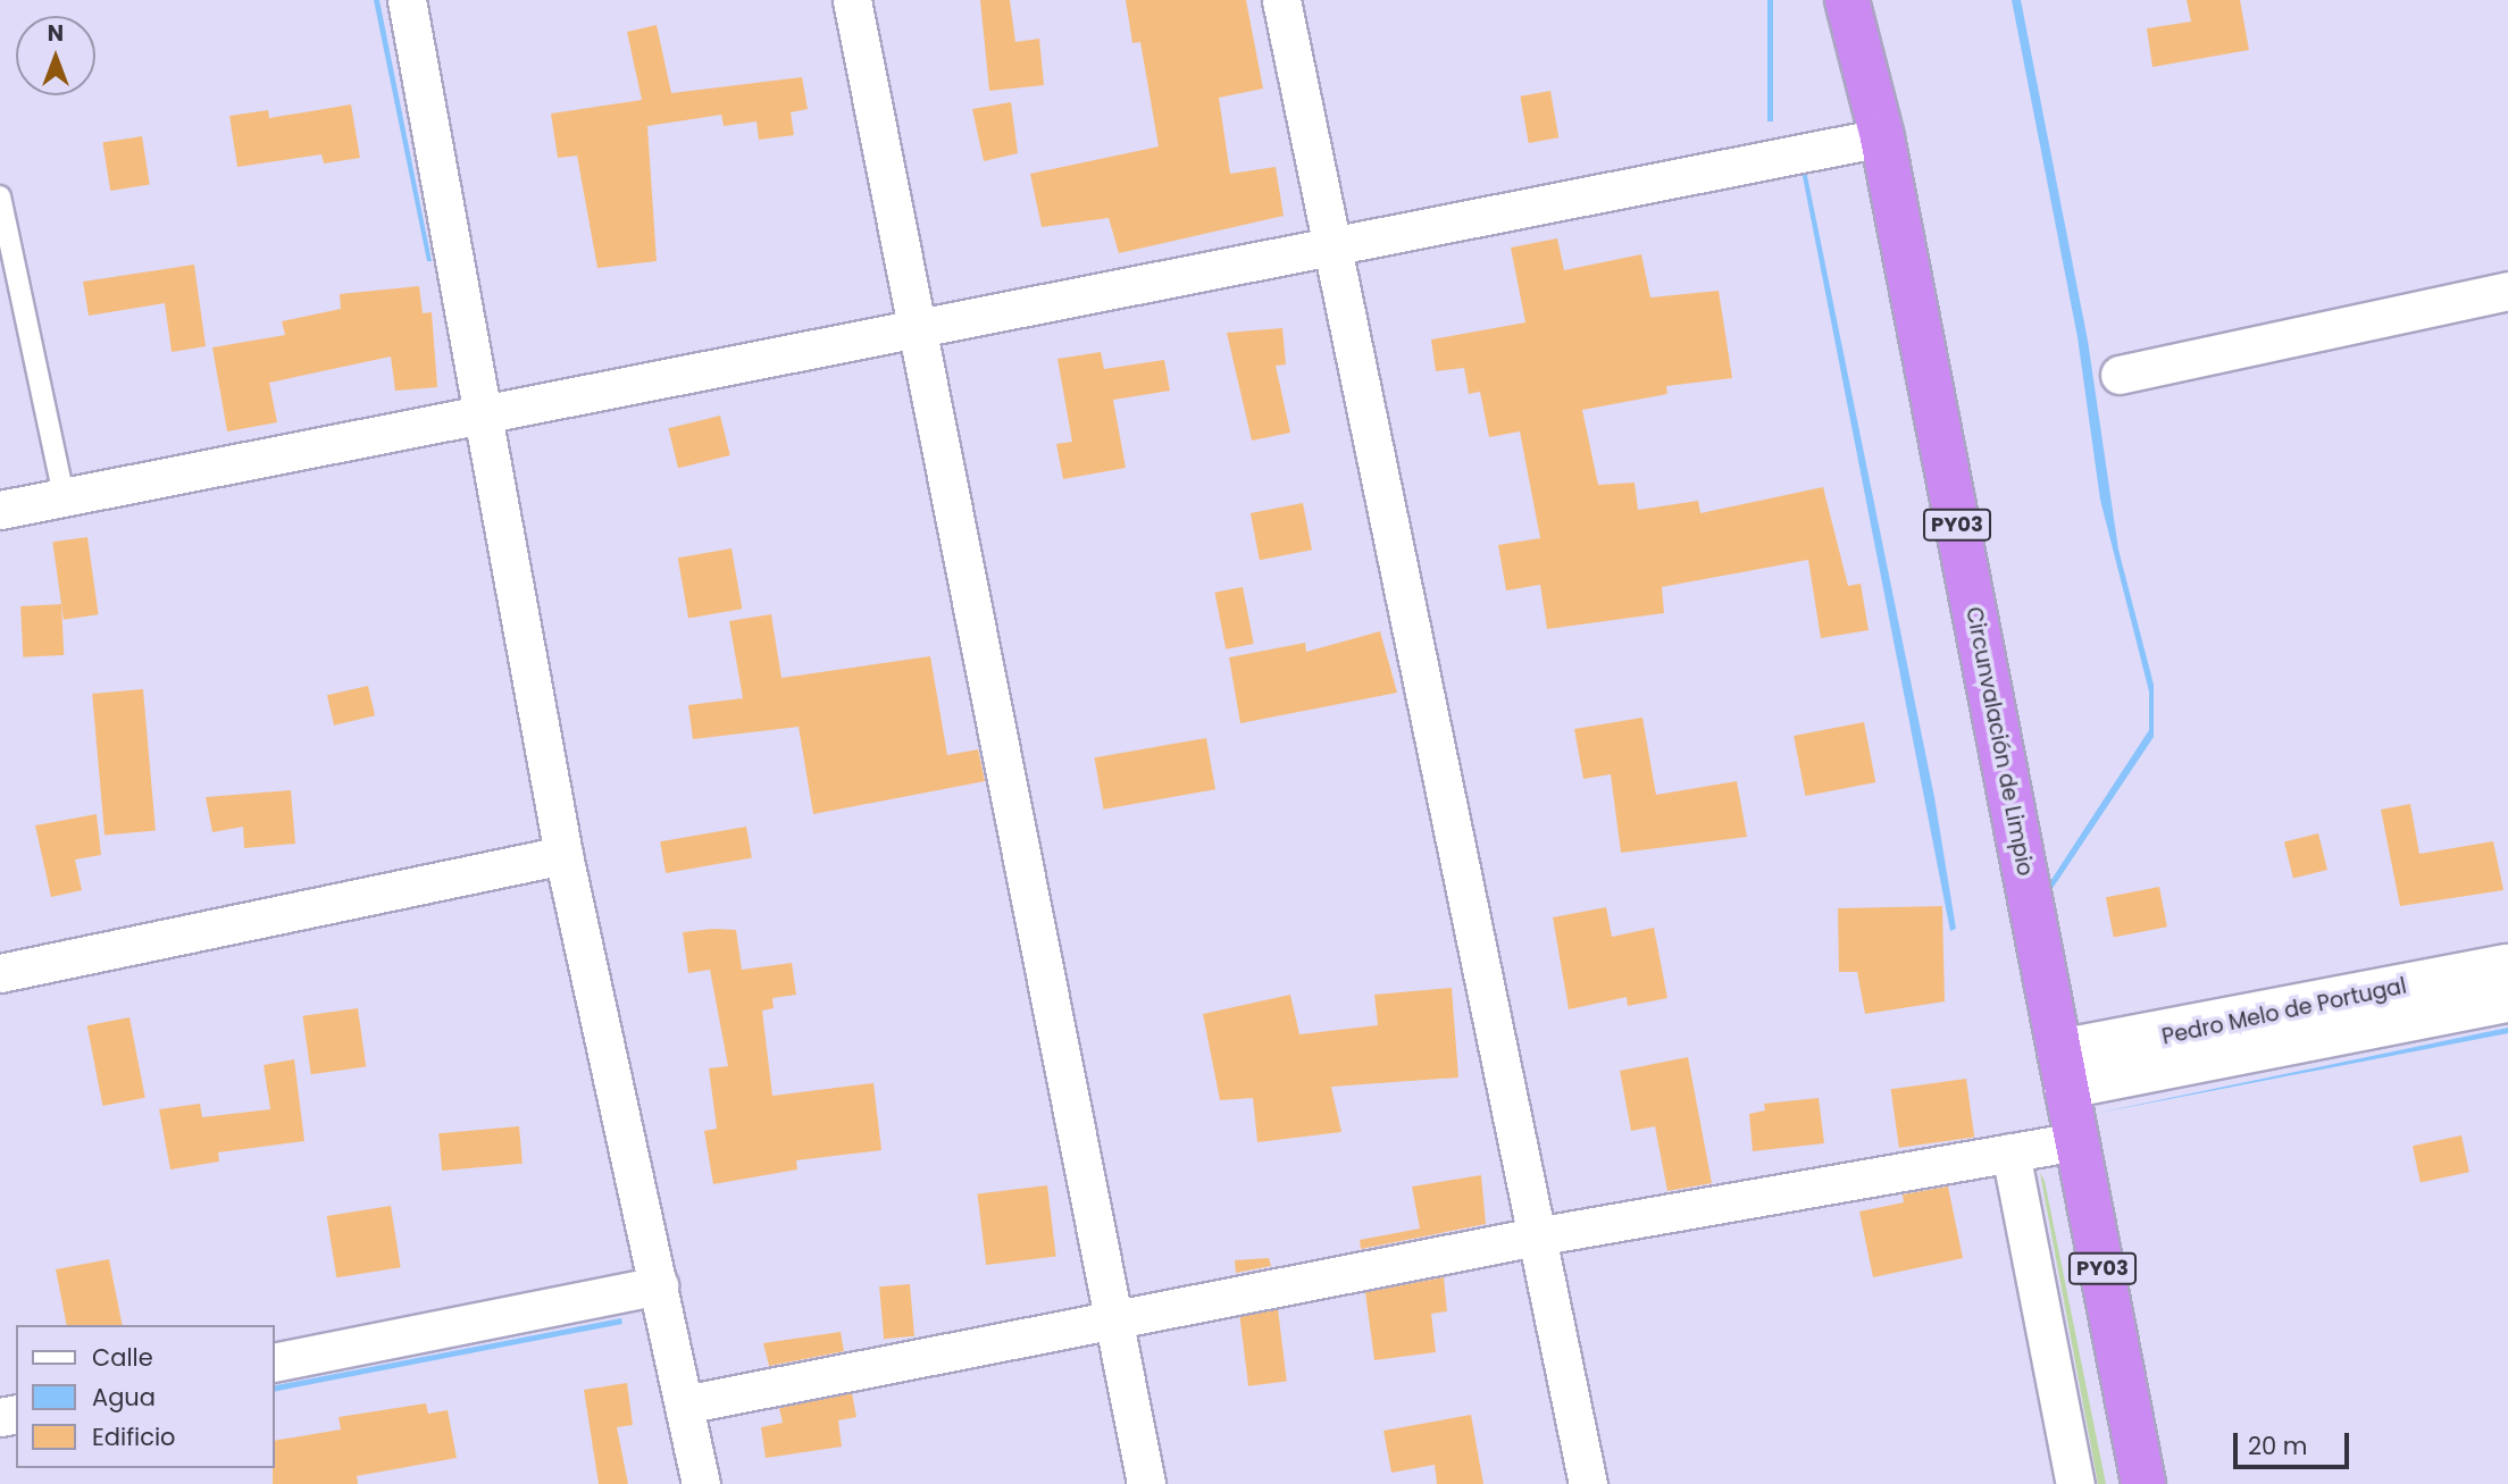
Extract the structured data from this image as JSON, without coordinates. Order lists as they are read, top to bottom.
{
  "streets": {
    "highway": ["PY03", "Circunvalación de Limpio"],
    "street": ["Pedro Melo de Portugal"]
  },
  "crossings": [
    ["Circunvalación de Limpio", "Pedro Melo de Portugal"]
  ],
  "legend": ["Calle", "Agua", "Edificio"],
  "scale_bar": "20 m",
  "north": "top"
}
